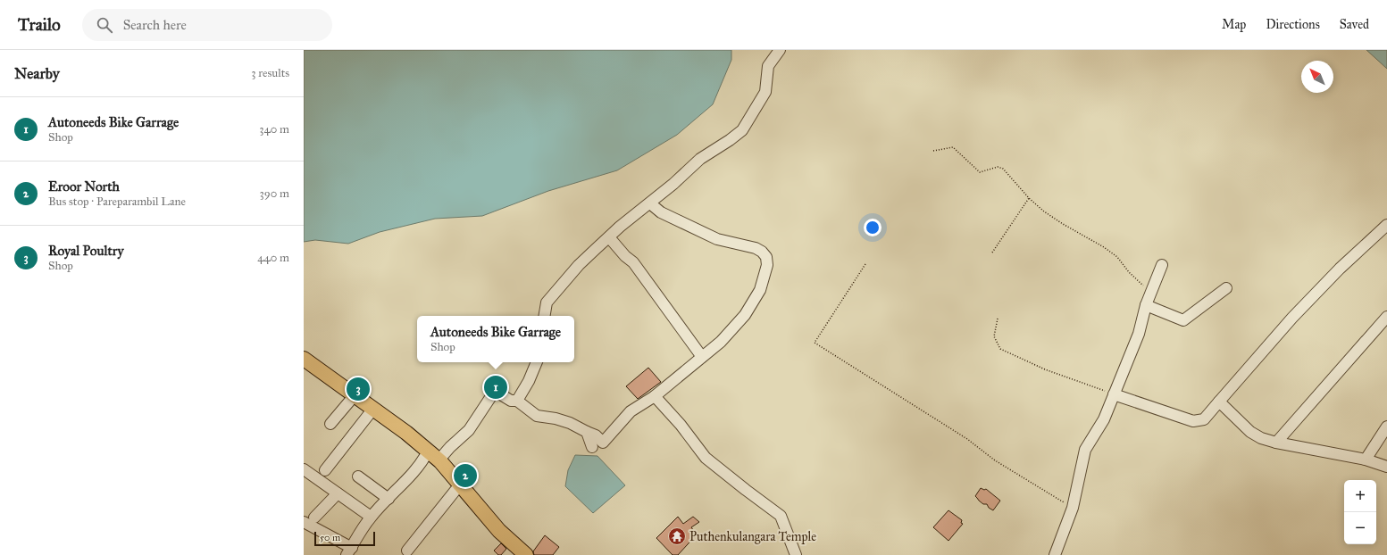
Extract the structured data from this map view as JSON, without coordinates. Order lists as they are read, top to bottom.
{
  "places": {
    "temple": ["Puthenkulangara Temple"]
  },
  "scale_bar": "50 m",
  "north": "top left",
  "page": {
    "header": "Trailo",
    "search": "Search here",
    "nav": ["Map", "Directions", "Saved"],
    "heading": ["Nearby", "3 results"],
    "list": [
      {
        "mark": "1",
        "name": "Autoneeds Bike Garrage",
        "note": "Shop",
        "value": "340 m"
      },
      {
        "mark": "2",
        "name": "Eroor North",
        "note": "Bus stop · Pareparambil Lane",
        "value": "390 m"
      },
      {
        "mark": "3",
        "name": "Royal Poultry",
        "note": "Shop",
        "value": "440 m"
      }
    ],
    "popup": ["Autoneeds Bike Garrage", "Shop"],
    "pins": ["1", "3", "2"],
    "map_buttons": ["+", "−"],
    "scale": "50 m"
  }
}
